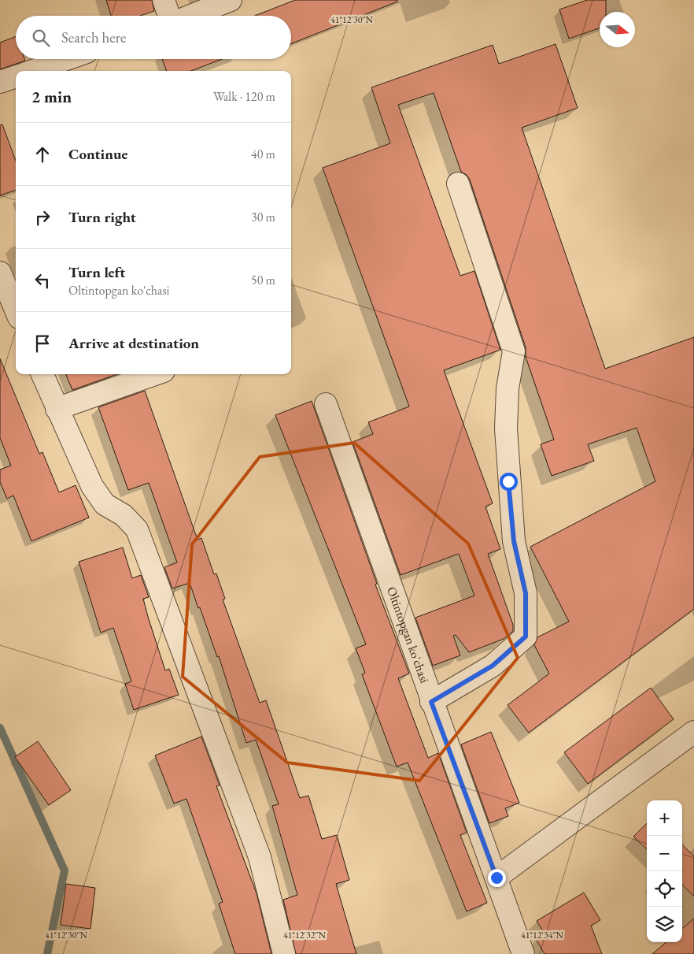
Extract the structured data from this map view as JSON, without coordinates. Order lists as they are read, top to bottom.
{
  "streets": {
    "street": ["Oltintopgan ko'chasi"]
  },
  "north": "right",
  "page": {
    "search": "Search here",
    "heading": ["2 min", "Walk · 120 m"],
    "list": [
      ["Continue", "40 m"],
      ["Turn right", "30 m"],
      ["Turn left", "Oltintopgan ko'chasi", "50 m"],
      "Arrive at destination"
    ],
    "map_buttons": ["+", "−"]
  },
  "coordinates": ["41°12'30\"N", "41°12'32\"N", "41°12'34\"N"]
}
